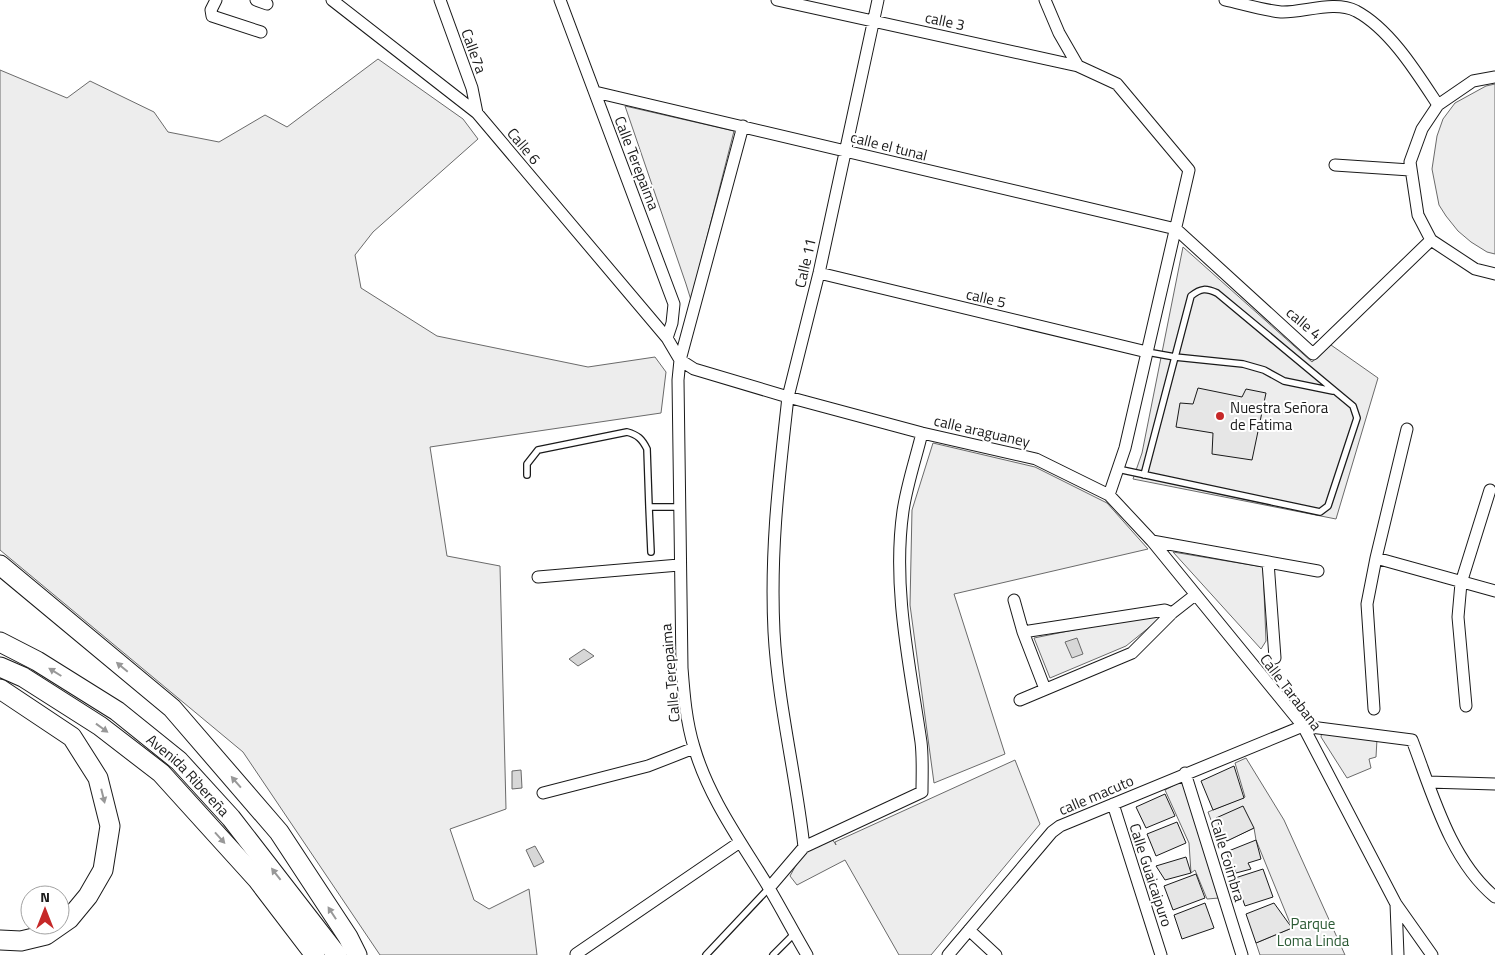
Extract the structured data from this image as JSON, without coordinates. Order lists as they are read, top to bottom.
{
  "streets": {
    "main road": ["Avenida Ribereña"],
    "street": [
      "calle 3",
      "Calle7a",
      "Calle 6",
      "calle el tunal",
      "Calle Terepaima",
      "Calle 11",
      "calle 5",
      "calle 4",
      "calle araguaney",
      "Calle Tarabana",
      "calle macuto",
      "Calle Coimbra",
      "Calle Guaicaipuro"
    ]
  },
  "crossings": [
    ["calle 3", "Calle 11"],
    ["Calle7a", "Calle 6"],
    ["Calle 6", "Calle Terepaima"],
    ["calle el tunal", "Calle Terepaima"],
    ["calle el tunal", "Calle 11"],
    ["calle el tunal", "calle 4"],
    ["Calle 11", "calle 5"],
    ["Calle 11", "calle araguaney"],
    ["calle araguaney", "Calle Tarabana"],
    ["Calle Tarabana", "calle macuto"],
    ["calle macuto", "Calle Coimbra"],
    ["calle macuto", "Calle Guaicaipuro"]
  ],
  "parks": ["Parque Loma Linda"],
  "places": ["Nuestra Señora de Fatima"],
  "north": "top"
}
